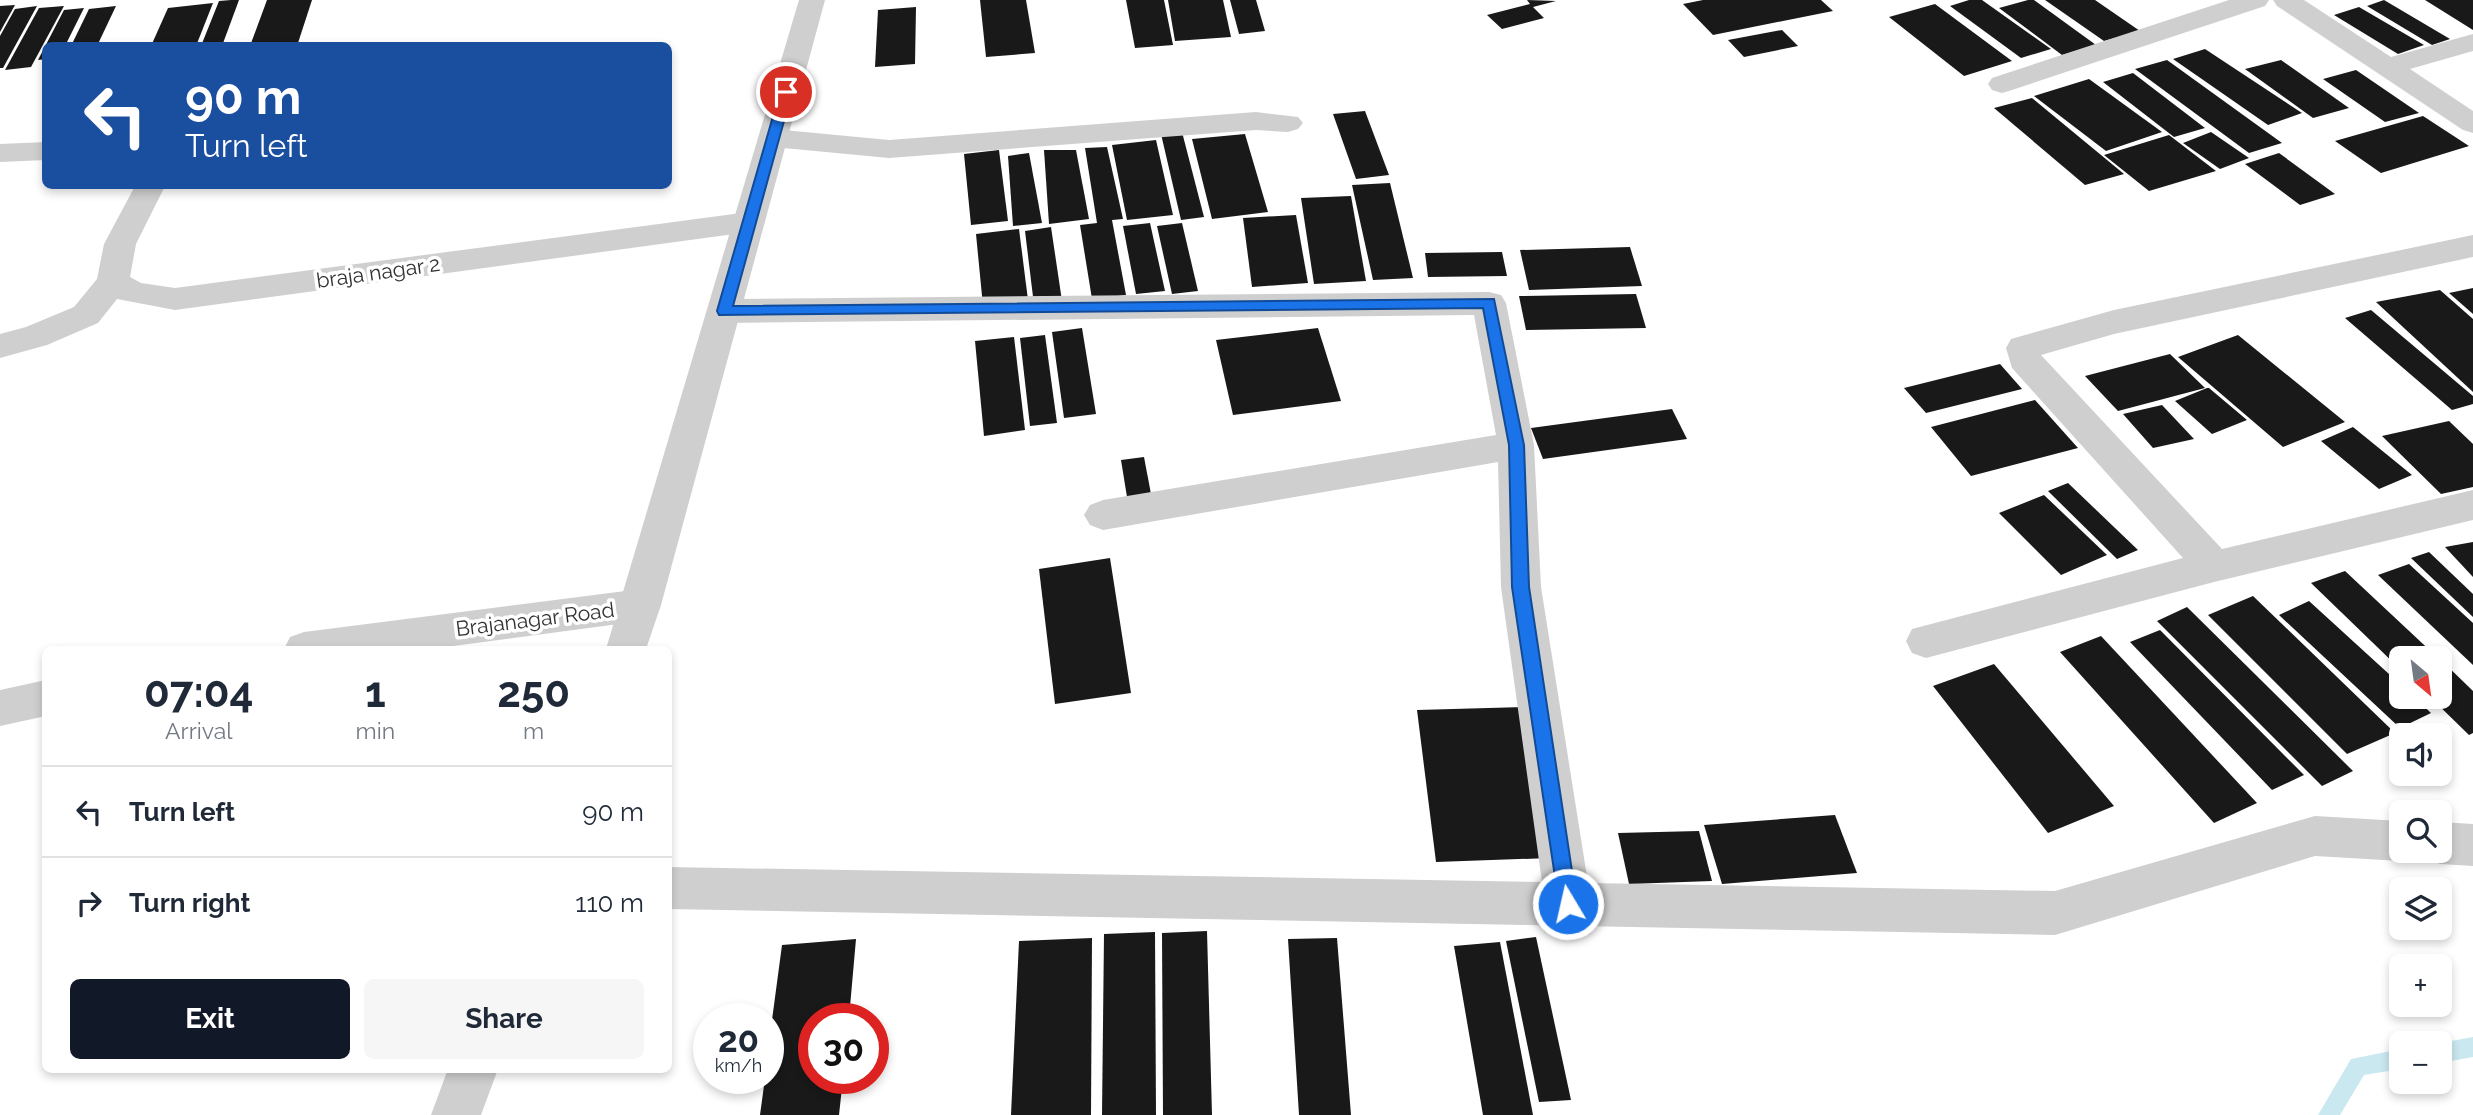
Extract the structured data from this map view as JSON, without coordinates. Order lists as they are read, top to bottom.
{
  "streets": {
    "street": ["braja nagar 2", "Brajanagar Road"]
  },
  "north": "bottom right",
  "page": {
    "turn": ["90 m", "Turn left"],
    "map_buttons": ["+", "−"],
    "eta": [
      "07:04",
      "Arrival",
      "1",
      "min",
      "250",
      "m"
    ],
    "list": [
      {
        "name": "Turn left",
        "value": "90 m"
      },
      {
        "name": "Turn right",
        "value": "110 m"
      }
    ],
    "buttons": ["Exit", "Share"],
    "speed": "20 km/h",
    "limit": "30"
  }
}
